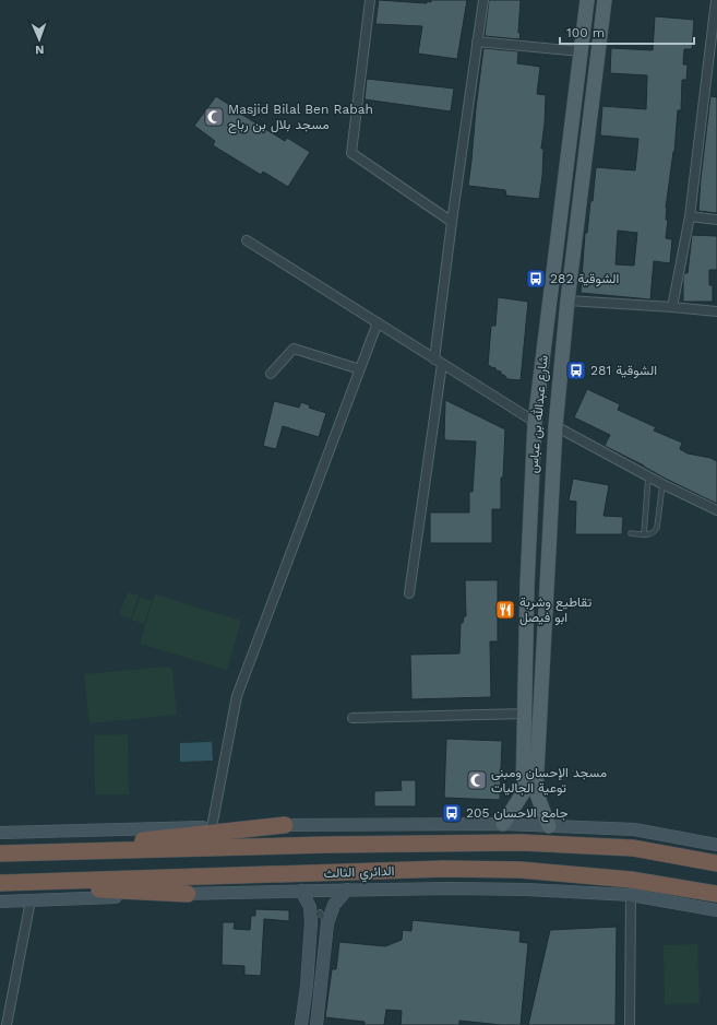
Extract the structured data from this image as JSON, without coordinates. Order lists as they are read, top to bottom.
{
  "streets": {
    "highway": ["الدائري الثالث"],
    "main road": ["شارع عبدالله بن عباس"]
  },
  "places": {
    "mosque": ["Masjid Bilal Ben Rabah مسجد بلال بن رباح", "مسجد الإحسان ومبنى توعية الجاليات"],
    "bus stop": ["الشوقية 282", "الشوقية 281", "جامع الاحسان 205"],
    "restaurant": ["تقاطيع وشربة ابو فيصل"]
  },
  "scale_bar": "100 m",
  "north": "bottom"
}
